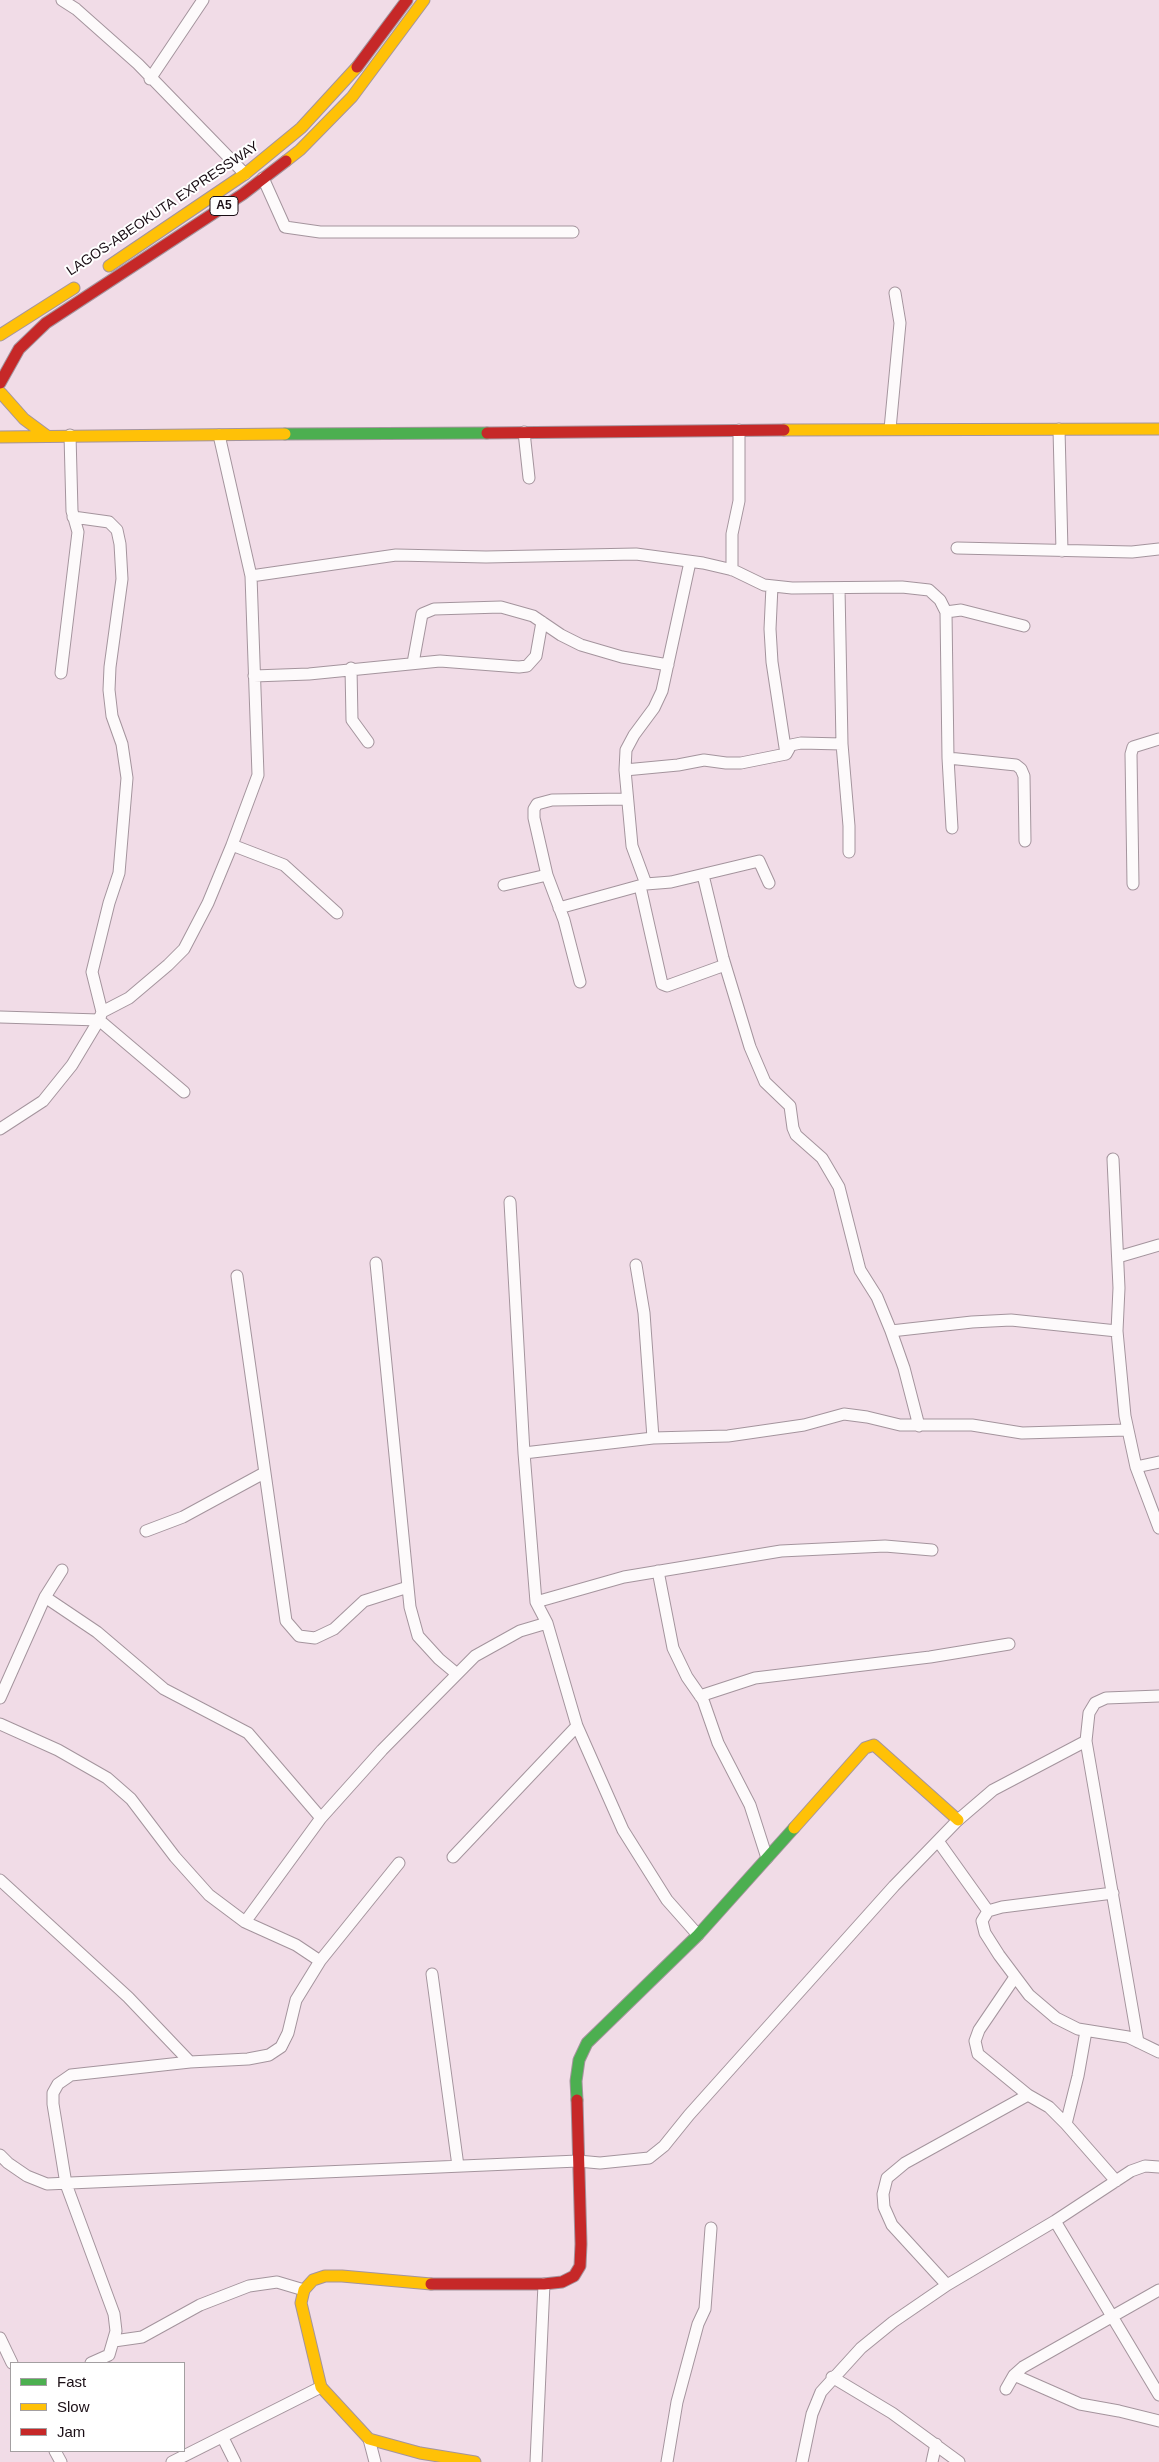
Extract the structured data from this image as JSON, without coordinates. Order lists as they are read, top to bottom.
{
  "streets": {
    "main road": ["A5", "LAGOS-ABEOKUTA EXPRESSWAY"]
  },
  "legend": ["Fast", "Slow", "Jam"]
}
